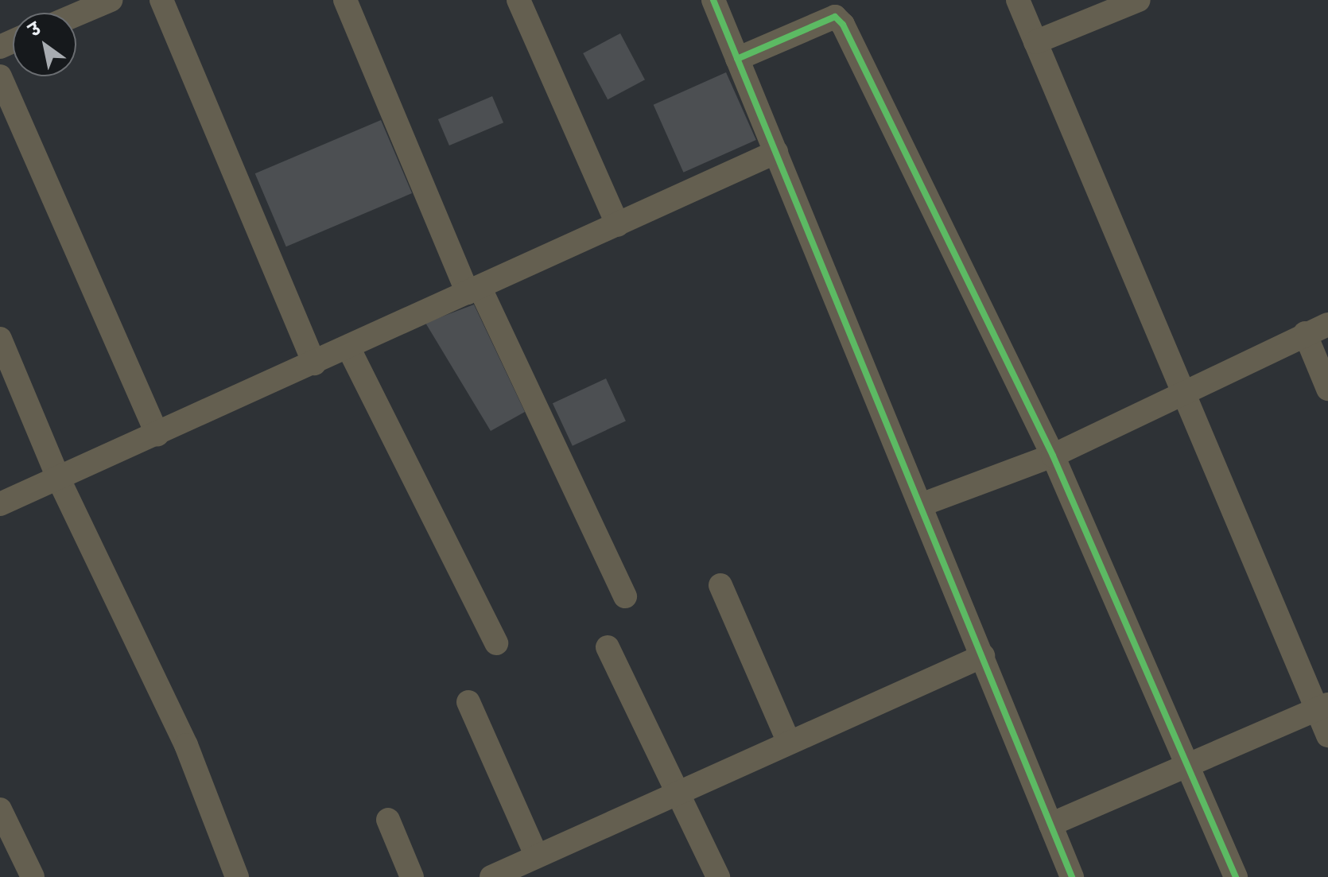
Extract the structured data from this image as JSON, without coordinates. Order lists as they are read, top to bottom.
{
  "north": "top left"
}
